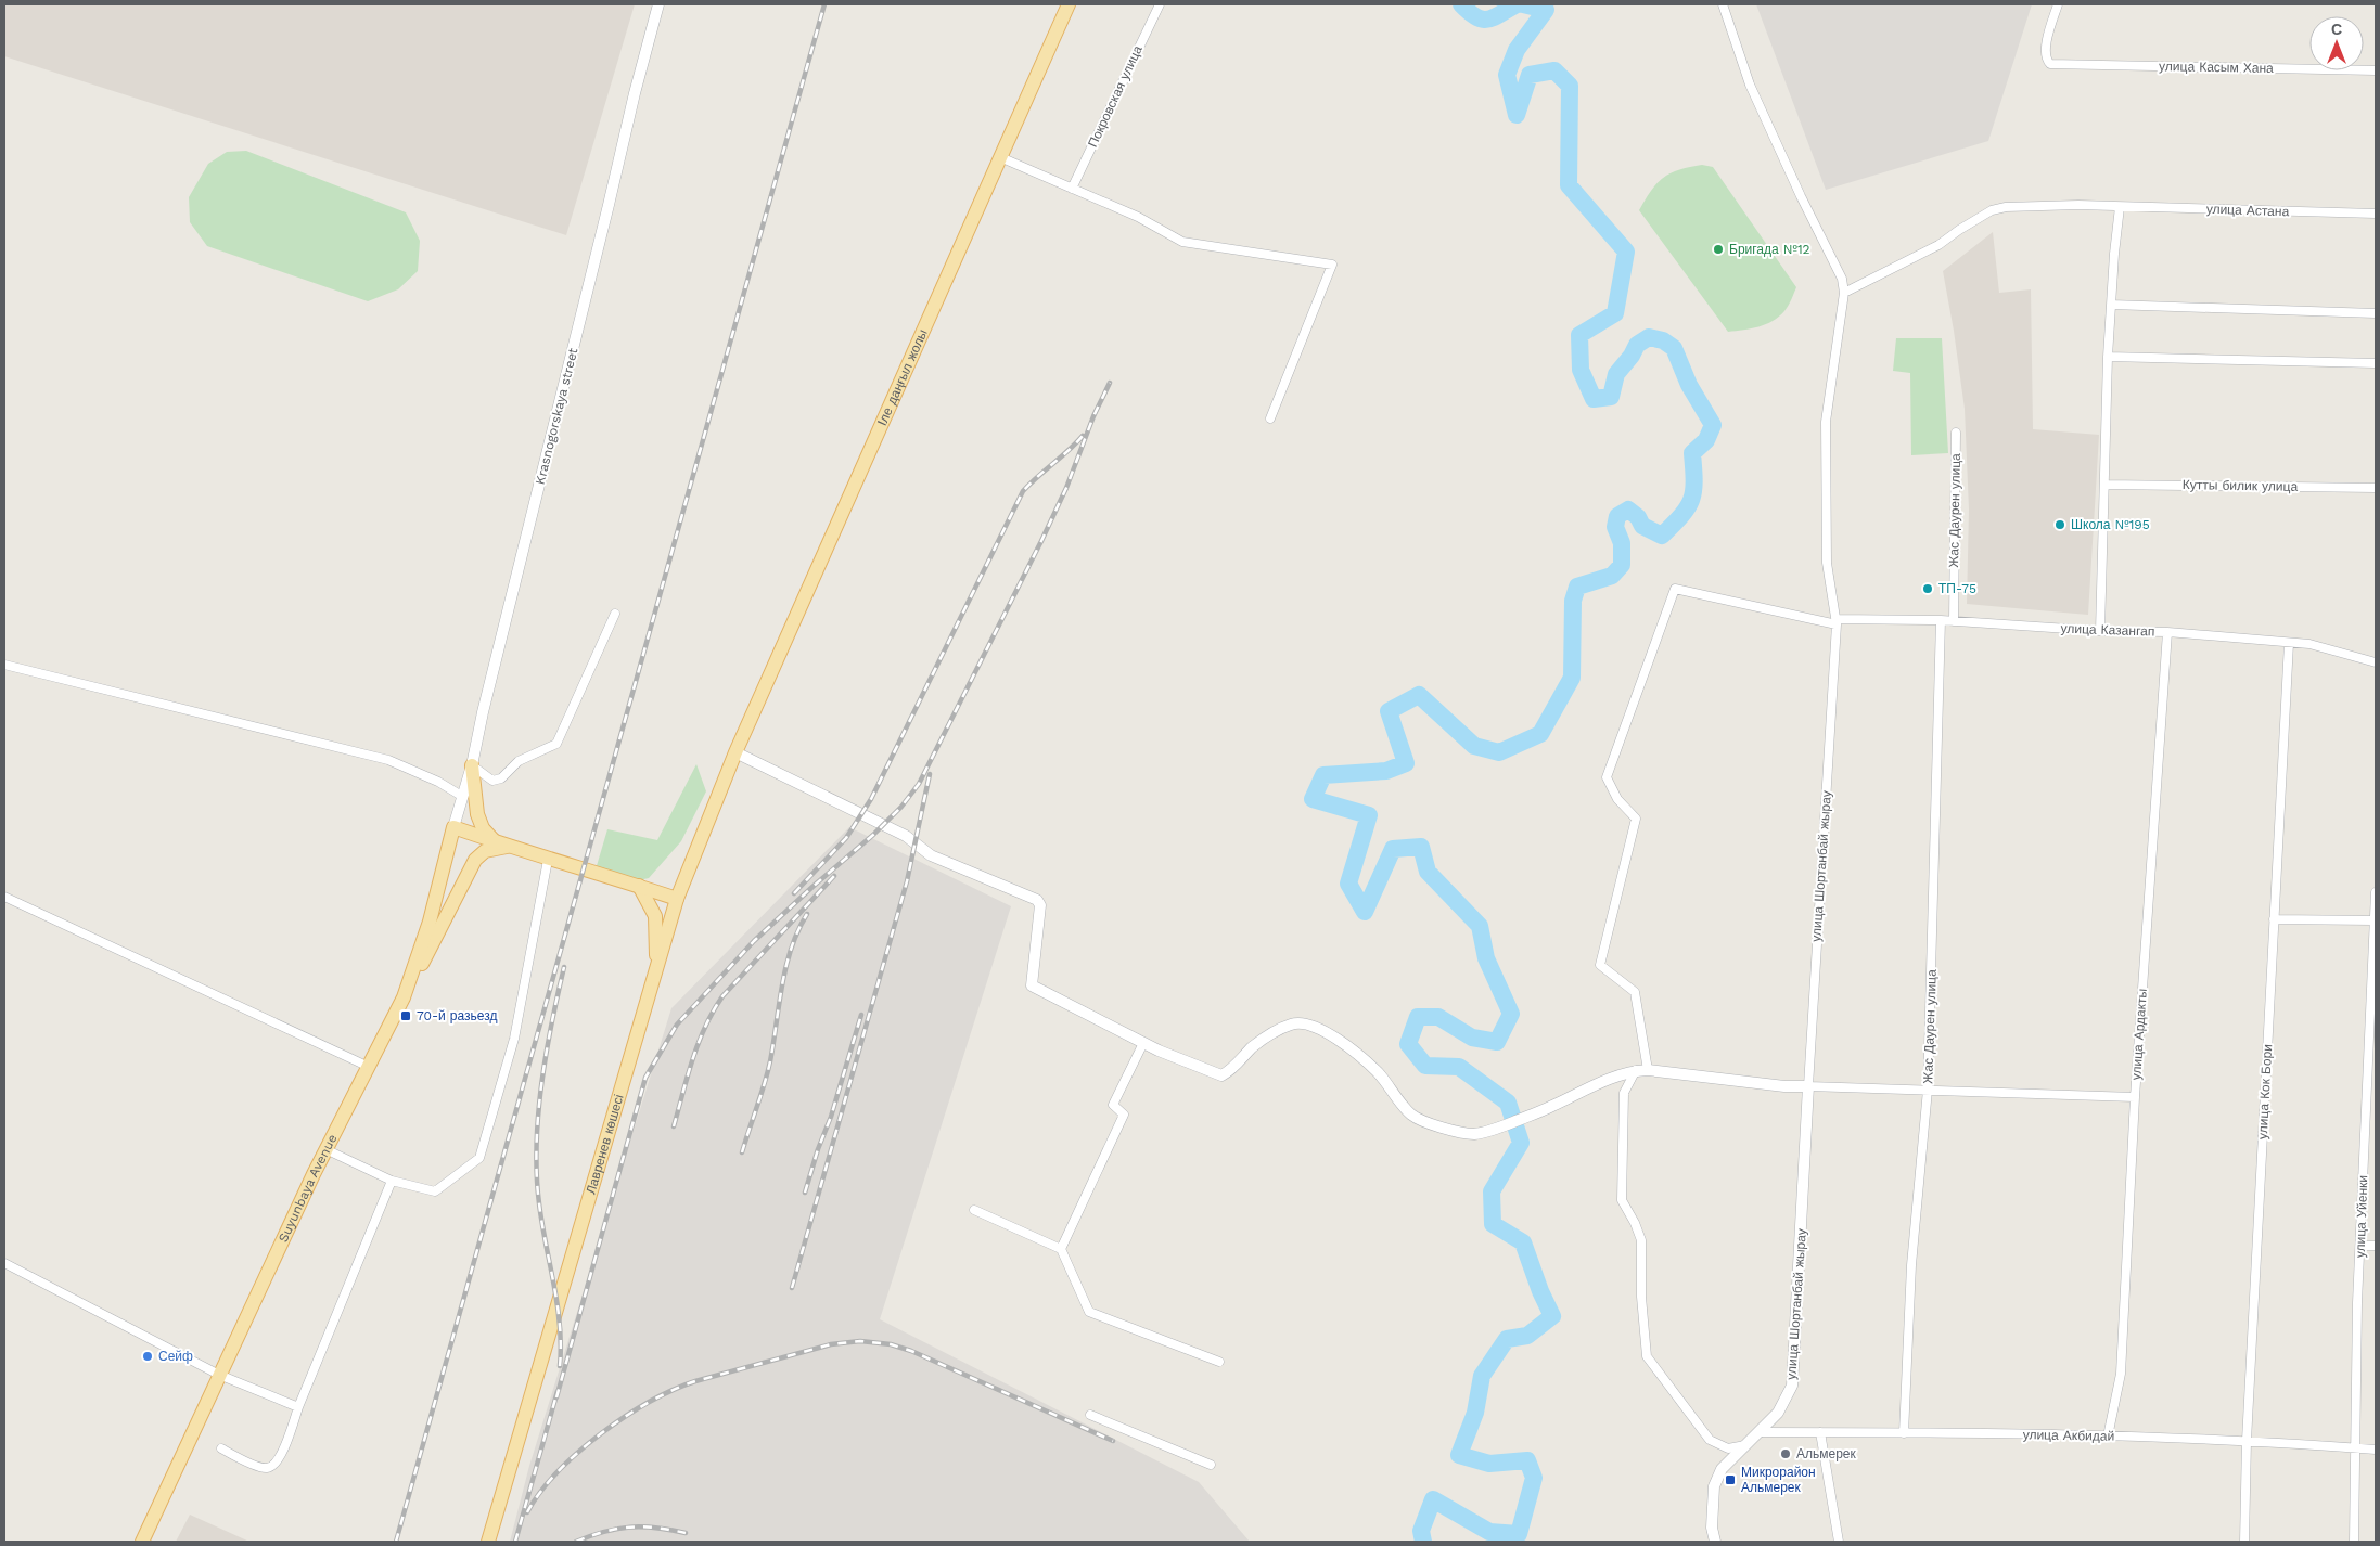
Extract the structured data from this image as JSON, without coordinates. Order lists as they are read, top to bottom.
{
  "streets": {
    "main road": ["Іле даңғыл жолы", "Лавренев көшесі", "Suyunbaya Avenue"],
    "street": [
      "улица Касым Хана",
      "Покровская улица",
      "улица Астана",
      "Krasnogorskaya street",
      "Кутты билик улица",
      "Жас Даурен улица",
      "улица Казангап",
      "улица Шортанбай жырау",
      "улица Ардакты",
      "улица Кок Бори",
      "улица Уйенки",
      "улица Акбидай"
    ]
  },
  "crossings": [
    ["улица Астана", "улица Шортанбай жырау"],
    ["Іле даңғыл жолы", "Лавренев көшесі"],
    ["Krasnogorskaya street", "Suyunbaya Avenue"],
    ["Жас Даурен улица", "улица Казангап"],
    ["Жас Даурен улица", "улица Акбидай"],
    ["улица Казангап", "улица Шортанбай жырау"],
    ["улица Казангап", "улица Ардакты"],
    ["улица Казангап", "улица Кок Бори"],
    ["улица Шортанбай жырау", "улица Акбидай"],
    ["улица Ардакты", "улица Акбидай"],
    ["улица Кок Бори", "улица Акбидай"],
    ["улица Уйенки", "улица Акбидай"]
  ],
  "places": {
    "other": [
      "Бригада №12",
      "Школа №195",
      "ТП-75",
      "Сейф",
      "Альмерек"
    ],
    "transit": ["70-й разьезд", "Микрорайон Альмерек"]
  },
  "north": "top"
}
